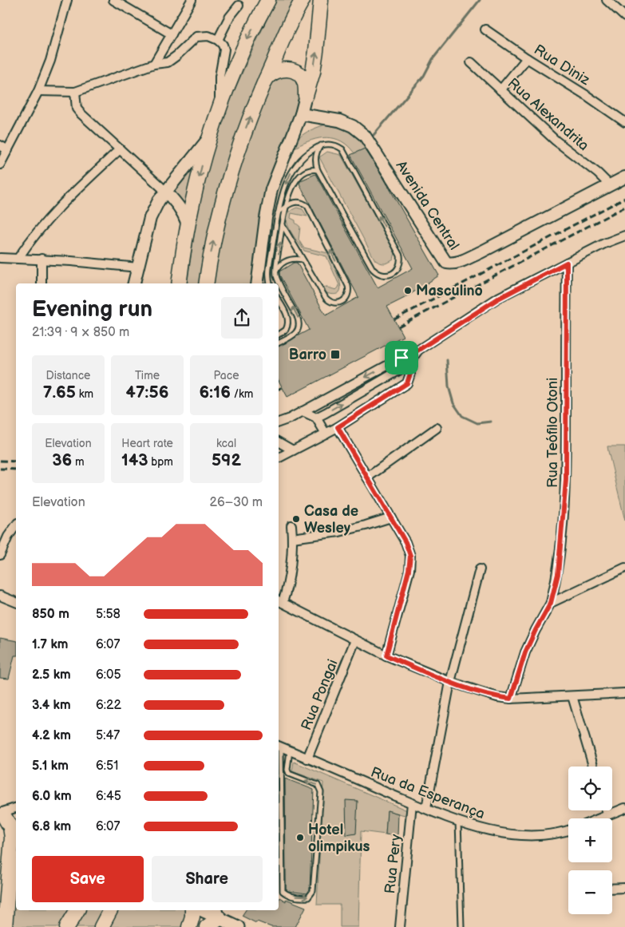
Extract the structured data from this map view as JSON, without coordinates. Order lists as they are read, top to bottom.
{
  "streets": {
    "street": [
      "Rua Diniz",
      "Rua Alexandrita",
      "Avenida Central",
      "Rua Teófilo Otoni",
      "Rua Pongai",
      "Rua da Esperança",
      "Rua Pery"
    ]
  },
  "crossings": [
    ["Rua Alexandrita", "Avenida Central"],
    ["Rua Pongai", "Rua da Esperança"],
    ["Rua da Esperança", "Rua Pery"]
  ],
  "places": {
    "other": ["Masculino", "Casa de Wesley", "Hotel olimpikus"],
    "transit": ["Barro"]
  },
  "page": {
    "heading": ["Evening run", "21:39 · 9 × 850 m"],
    "stats": [
      ["Distance", "7.65 km"],
      ["Time", "47:56"],
      ["Pace", "6:16 /km"],
      ["Elevation", "36 m"],
      ["Heart rate", "143 bpm"],
      ["kcal", "592"]
    ],
    "chart": ["Elevation", "26–30 m"],
    "list": [
      {
        "name": "850 m",
        "note": "5:58"
      },
      {
        "name": "1.7 km",
        "note": "6:07"
      },
      {
        "name": "2.5 km",
        "note": "6:05"
      },
      {
        "name": "3.4 km",
        "note": "6:22"
      },
      {
        "name": "4.2 km",
        "note": "5:47"
      },
      {
        "name": "5.1 km",
        "note": "6:51"
      },
      {
        "name": "6.0 km",
        "note": "6:45"
      },
      {
        "name": "6.8 km",
        "note": "6:07"
      }
    ],
    "map_buttons": ["+", "−"],
    "buttons": ["Save", "Share"]
  }
}
